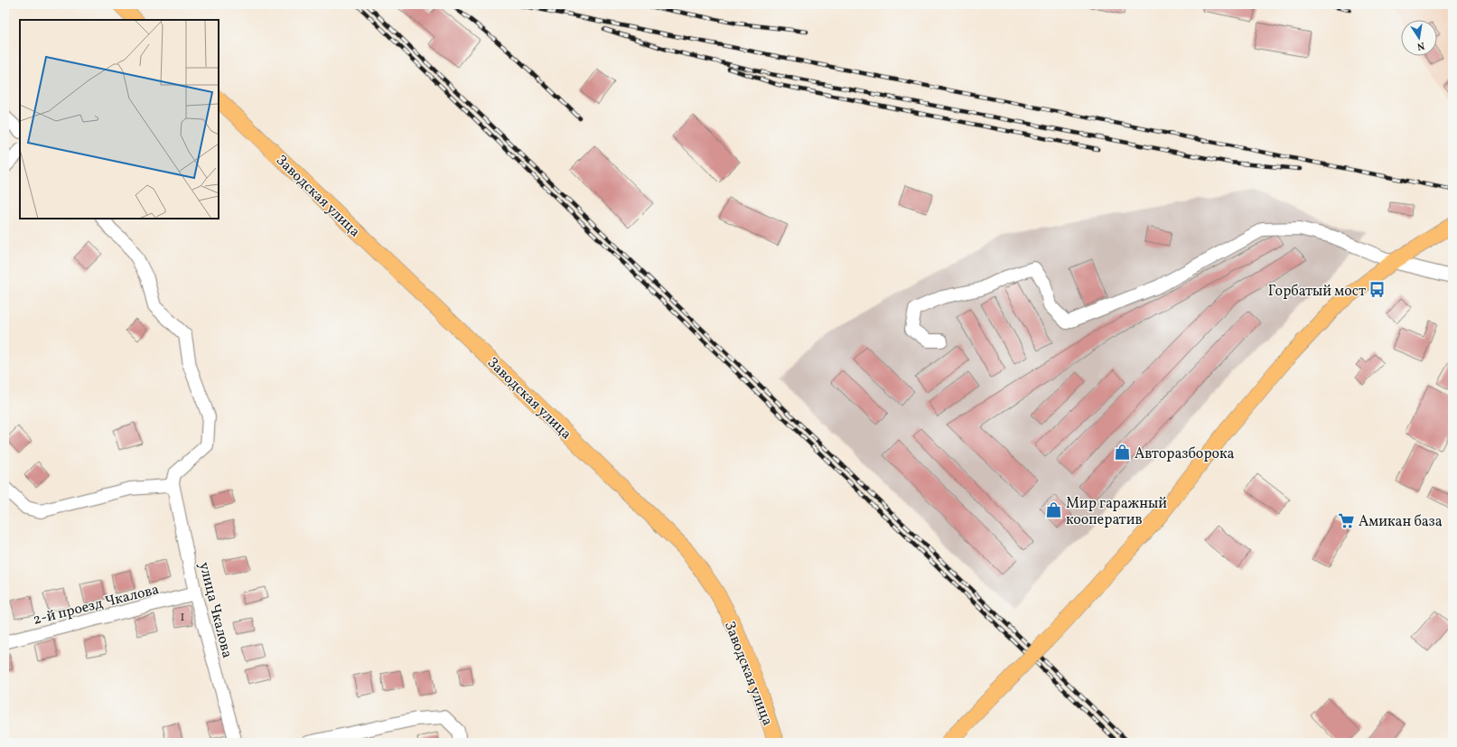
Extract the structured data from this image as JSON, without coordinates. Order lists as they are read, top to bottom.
{
  "streets": {
    "main road": ["Заводская улица"],
    "street": ["2-й проезд Чкалова", "улица Чкалова"]
  },
  "crossings": [
    ["2-й проезд Чкалова", "улица Чкалова"]
  ],
  "places": {
    "bus stop": ["Горбатый мост"],
    "shop": ["Авторазборока", "Мир гаражный кооператив"],
    "supermarket": ["Амикан база"]
  },
  "house_numbers": ["1"],
  "north": "bottom"
}
